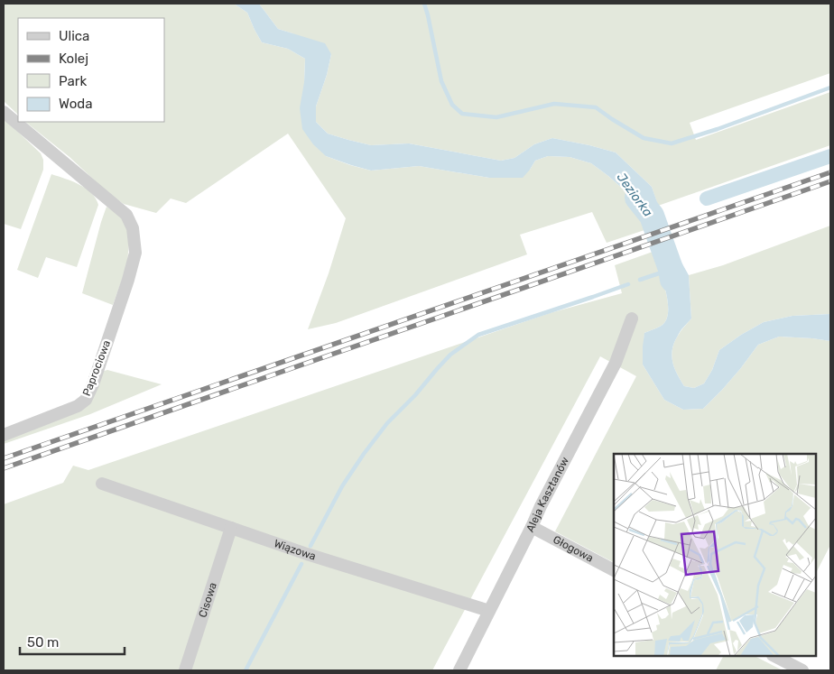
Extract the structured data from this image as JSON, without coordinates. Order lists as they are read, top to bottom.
{
  "streets": {
    "street": [
      "Paprociowa",
      "Aleja Kasztanów",
      "Głogowa",
      "Wiązowa",
      "Cisowa"
    ]
  },
  "crossings": [
    ["Aleja Kasztanów", "Głogowa"],
    ["Aleja Kasztanów", "Wiązowa"],
    ["Wiązowa", "Cisowa"]
  ],
  "water": ["Jeziorka"],
  "legend": [
    "Ulica",
    "Kolej",
    "Park",
    "Woda"
  ],
  "scale_bar": "50 m"
}
